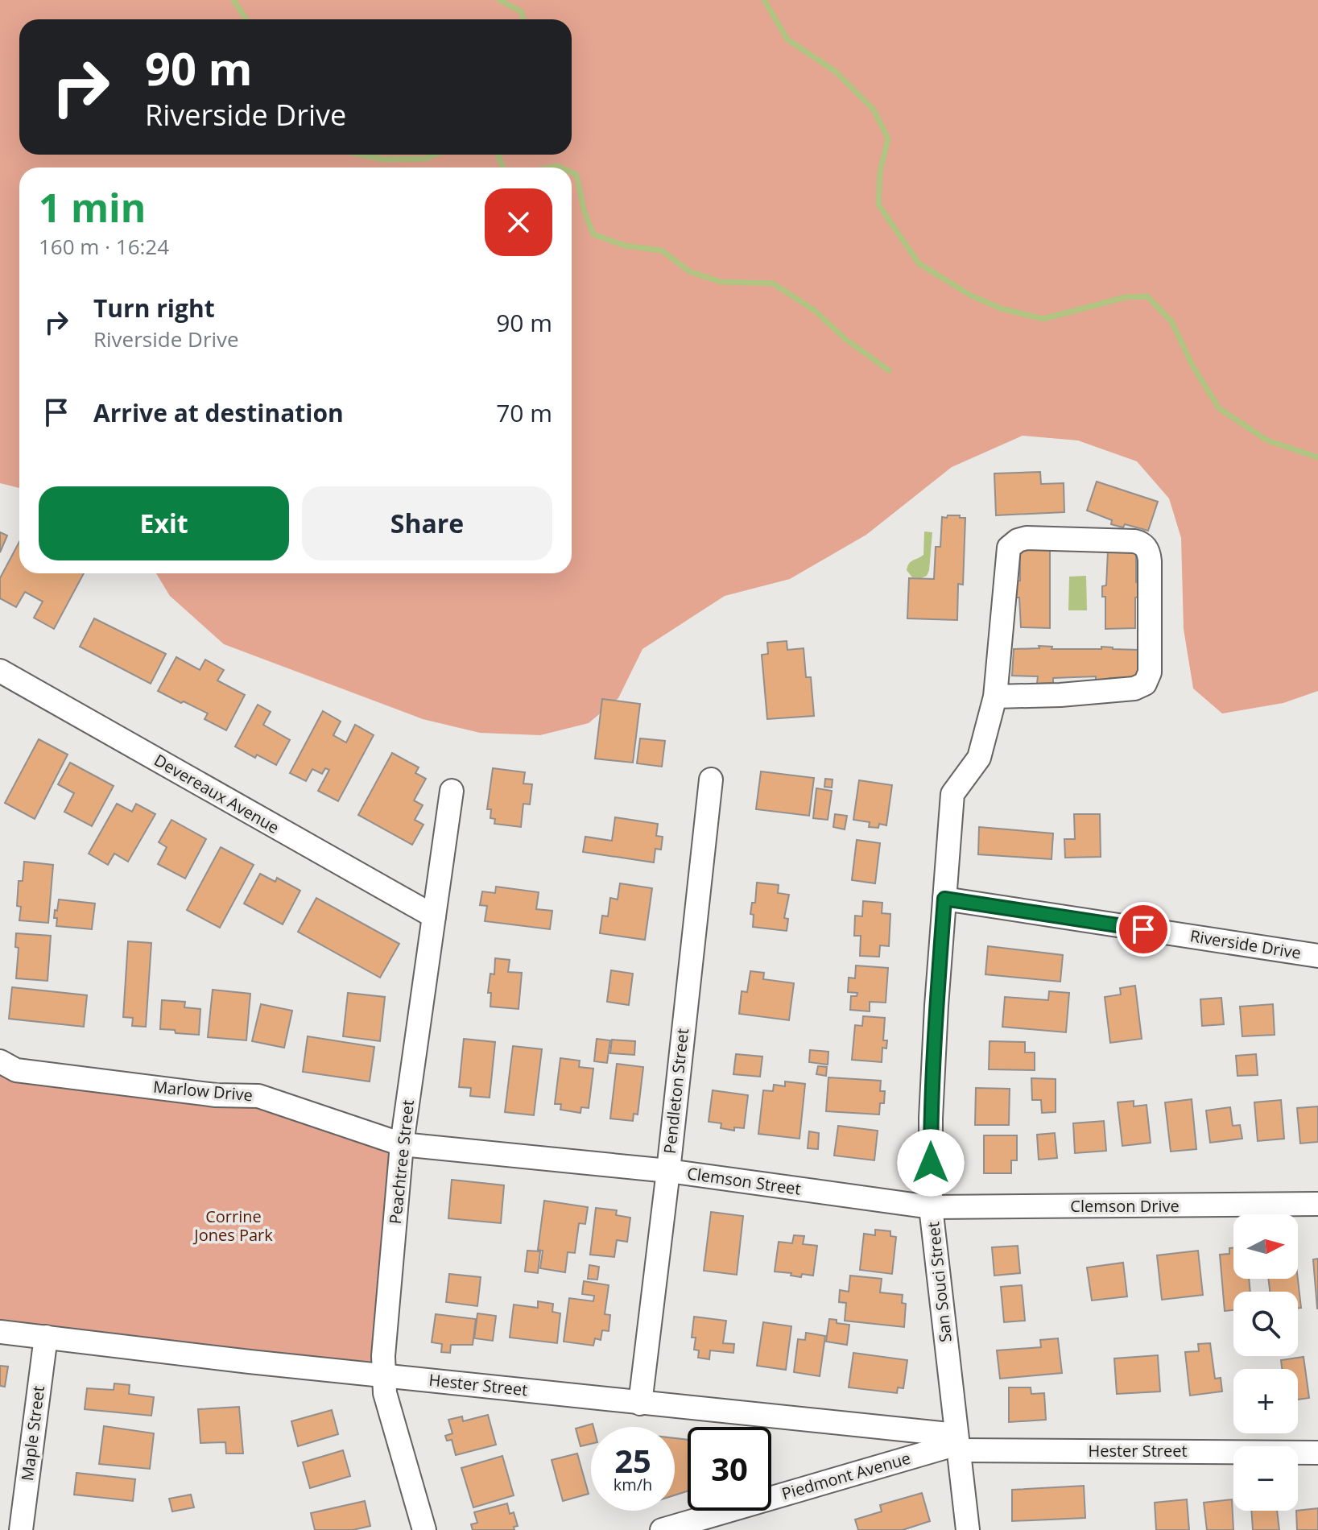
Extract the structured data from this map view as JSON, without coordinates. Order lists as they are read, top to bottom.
{
  "streets": {
    "street": [
      "Devereaux Avenue",
      "Riverside Drive",
      "Marlow Drive",
      "Pendleton Street",
      "Peachtree Street",
      "Clemson Street",
      "Clemson Drive",
      "San Souci Street",
      "Hester Street",
      "Maple Street",
      "Piedmont Avenue"
    ]
  },
  "crossings": [
    ["Devereaux Avenue", "Peachtree Street"],
    ["Riverside Drive", "San Souci Street"],
    ["Marlow Drive", "Peachtree Street"],
    ["Marlow Drive", "Clemson Street"],
    ["Pendleton Street", "Clemson Street"],
    ["Pendleton Street", "Hester Street"],
    ["Peachtree Street", "Clemson Street"],
    ["Peachtree Street", "Hester Street"],
    ["Clemson Street", "Clemson Drive"],
    ["Clemson Street", "San Souci Street"],
    ["Clemson Drive", "San Souci Street"],
    ["San Souci Street", "Hester Street"],
    ["San Souci Street", "Piedmont Avenue"],
    ["Hester Street", "Maple Street"],
    ["Hester Street", "Piedmont Avenue"]
  ],
  "parks": ["Corrine Jones Park"],
  "north": "right",
  "page": {
    "turn": ["90 m", "Riverside Drive"],
    "heading": ["1 min", "160 m · 16:24"],
    "list": [
      {
        "name": "Turn right",
        "note": "Riverside Drive",
        "value": "90 m"
      },
      {
        "name": "Arrive at destination",
        "value": "70 m"
      }
    ],
    "buttons": ["Exit", "Share"],
    "map_buttons": ["+", "−"],
    "speed": "25 km/h",
    "limit": "30"
  }
}
